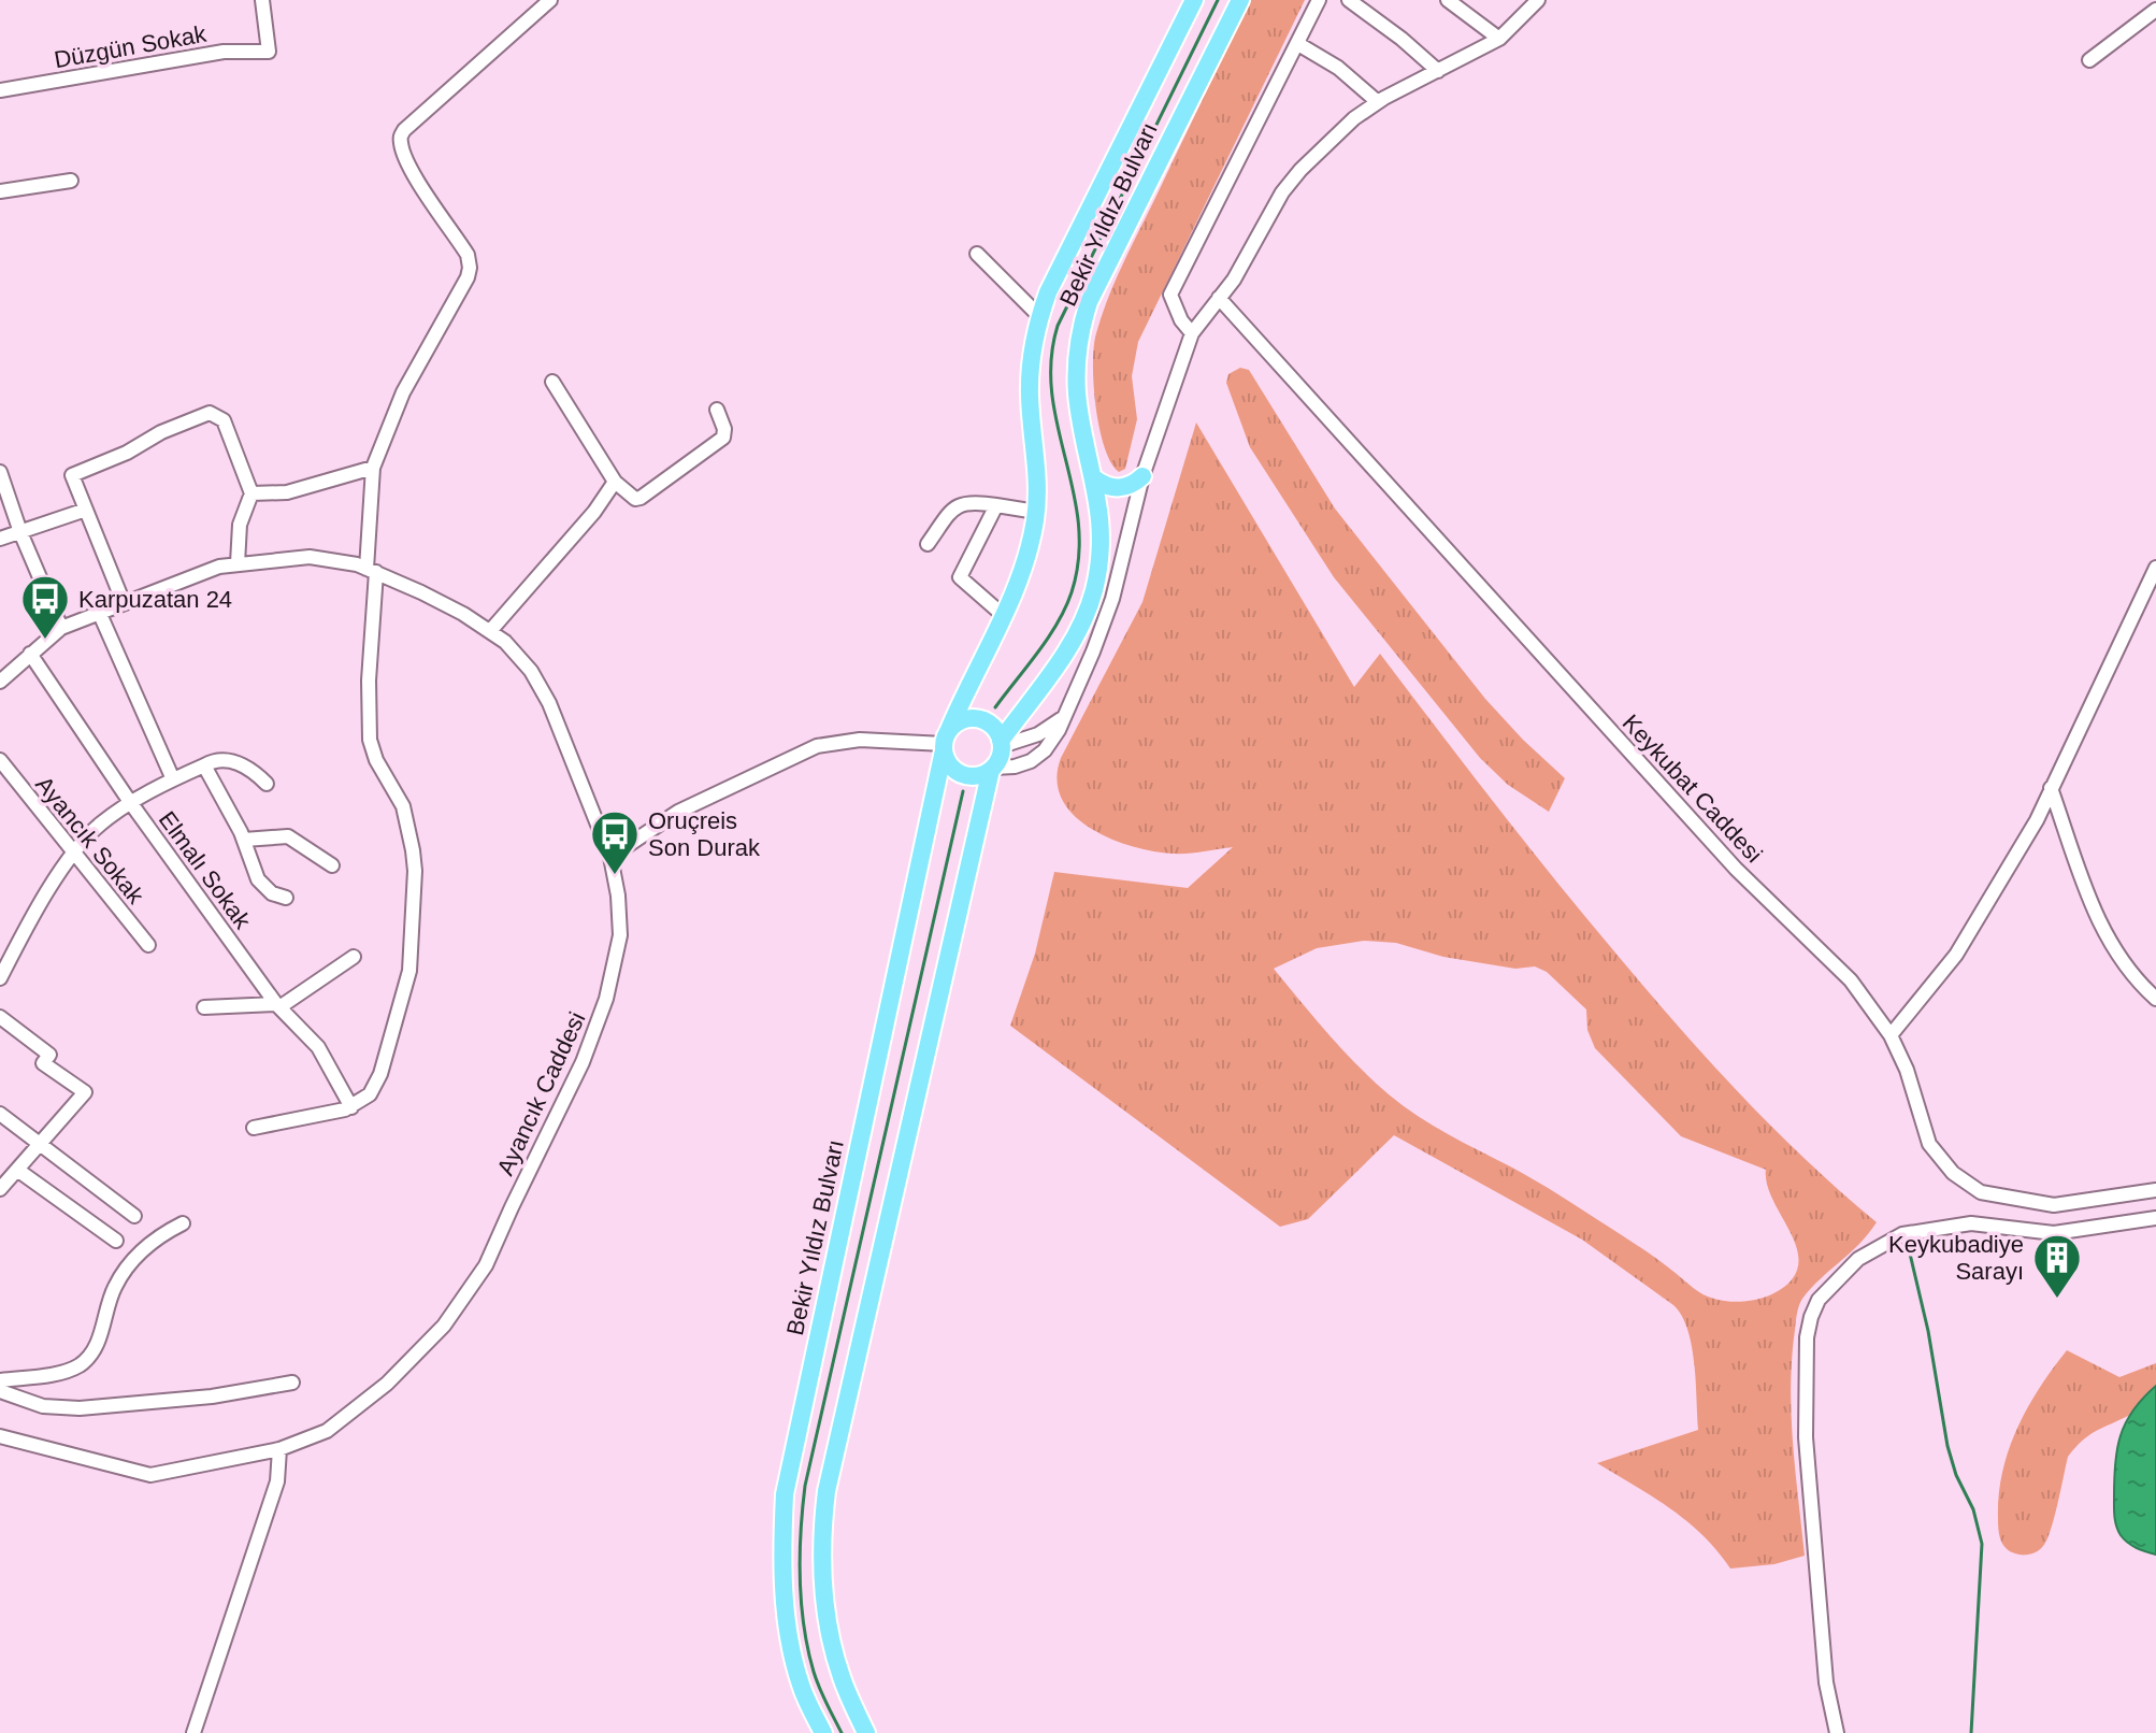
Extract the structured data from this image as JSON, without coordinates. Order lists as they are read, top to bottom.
{
  "streets": {
    "main road": ["Bekir Yıldız Bulvarı"],
    "street": [
      "Düzgün Sokak",
      "Keykubat Caddesi",
      "Ayancık Sokak",
      "Elmalı Sokak",
      "Ayancık Caddesi"
    ]
  },
  "crossings": [
    ["Elmalı Sokak", "Ayancık Caddesi"]
  ],
  "places": {
    "bus stop": ["Karpuzatan 24", "Oruçreis Son Durak"],
    "building": ["Keykubadiye Sarayı"]
  }
}
